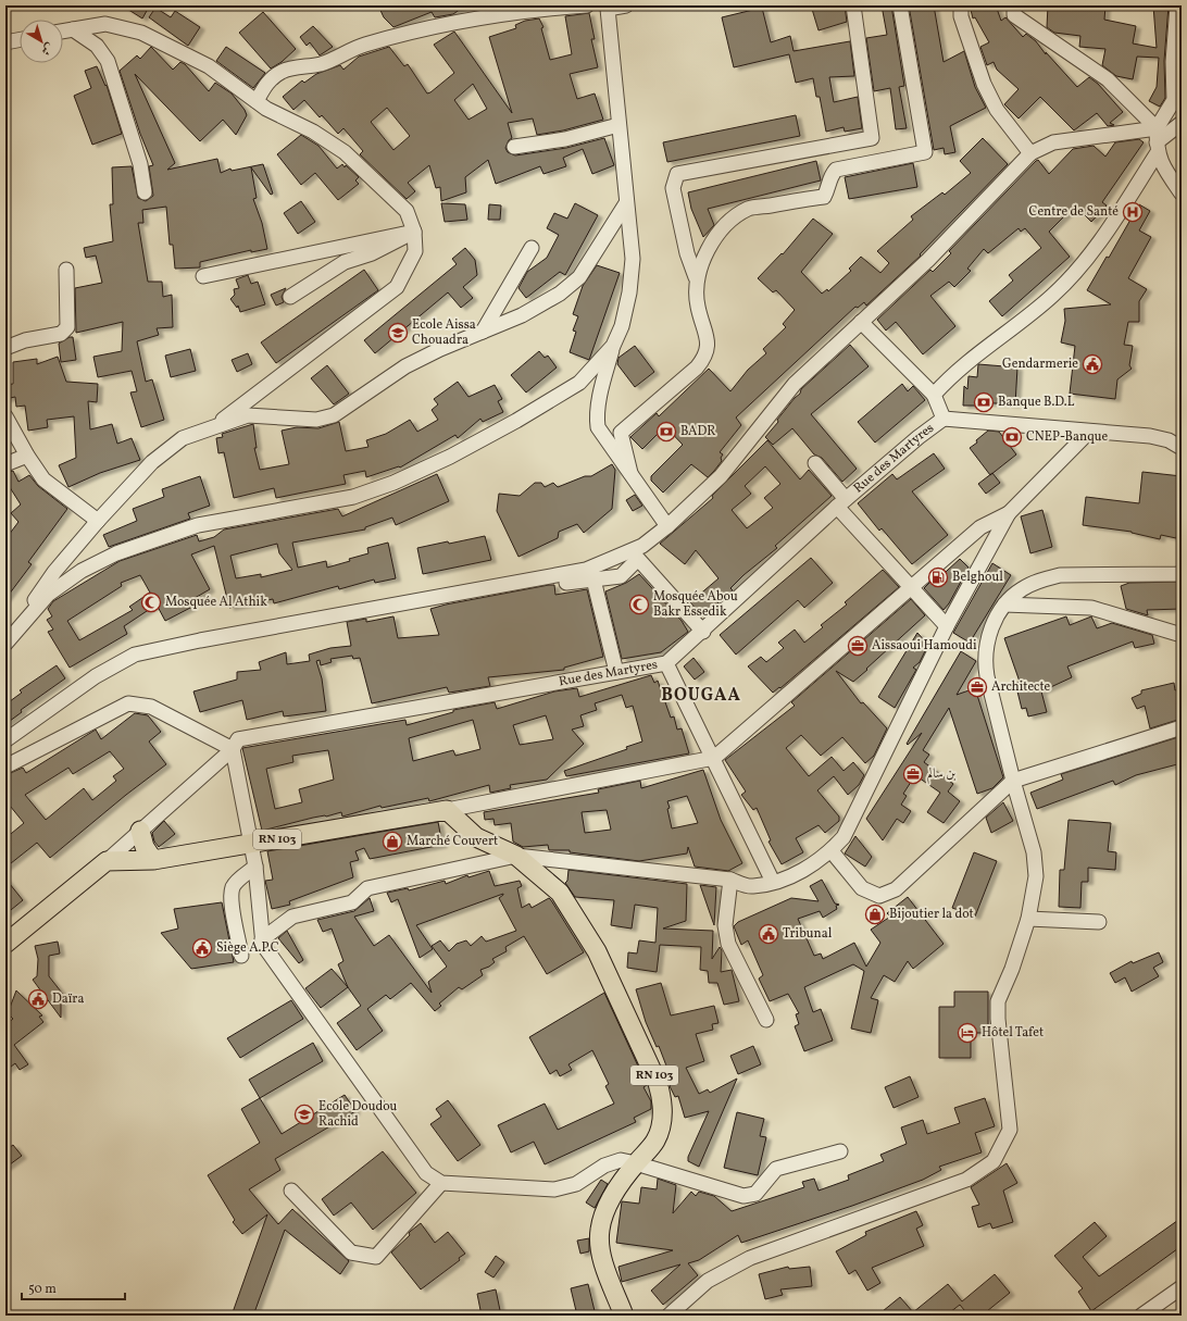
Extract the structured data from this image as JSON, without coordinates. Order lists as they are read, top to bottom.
{
  "streets": {
    "main road": ["RN 103"],
    "street": ["Rue des Martyres"]
  },
  "districts": ["BOUGAA"],
  "places": {
    "hospital": ["Centre de Santé"],
    "school or university": ["Ecole Aissa Chouadra", "Ecole Doudou Rachid"],
    "public building": [
      "Gendarmerie",
      "Tribunal",
      "Siège A.P.C",
      "Daïra"
    ],
    "bank": ["Banque B.D.L", "BADR", "CNEP-Banque"],
    "fuel station": ["Belghoul"],
    "mosque": ["Mosquée Al Athik", "Mosquée Abou Bakr Essedik"],
    "office": ["Aissaoui Hamoudi", "Architecte", "بن سالم"],
    "shop": ["Marché Couvert", "Bijoutier la dot"],
    "hotel": ["Hôtel Tafet"]
  },
  "scale_bar": "50 m",
  "north": "bottom right"
}
